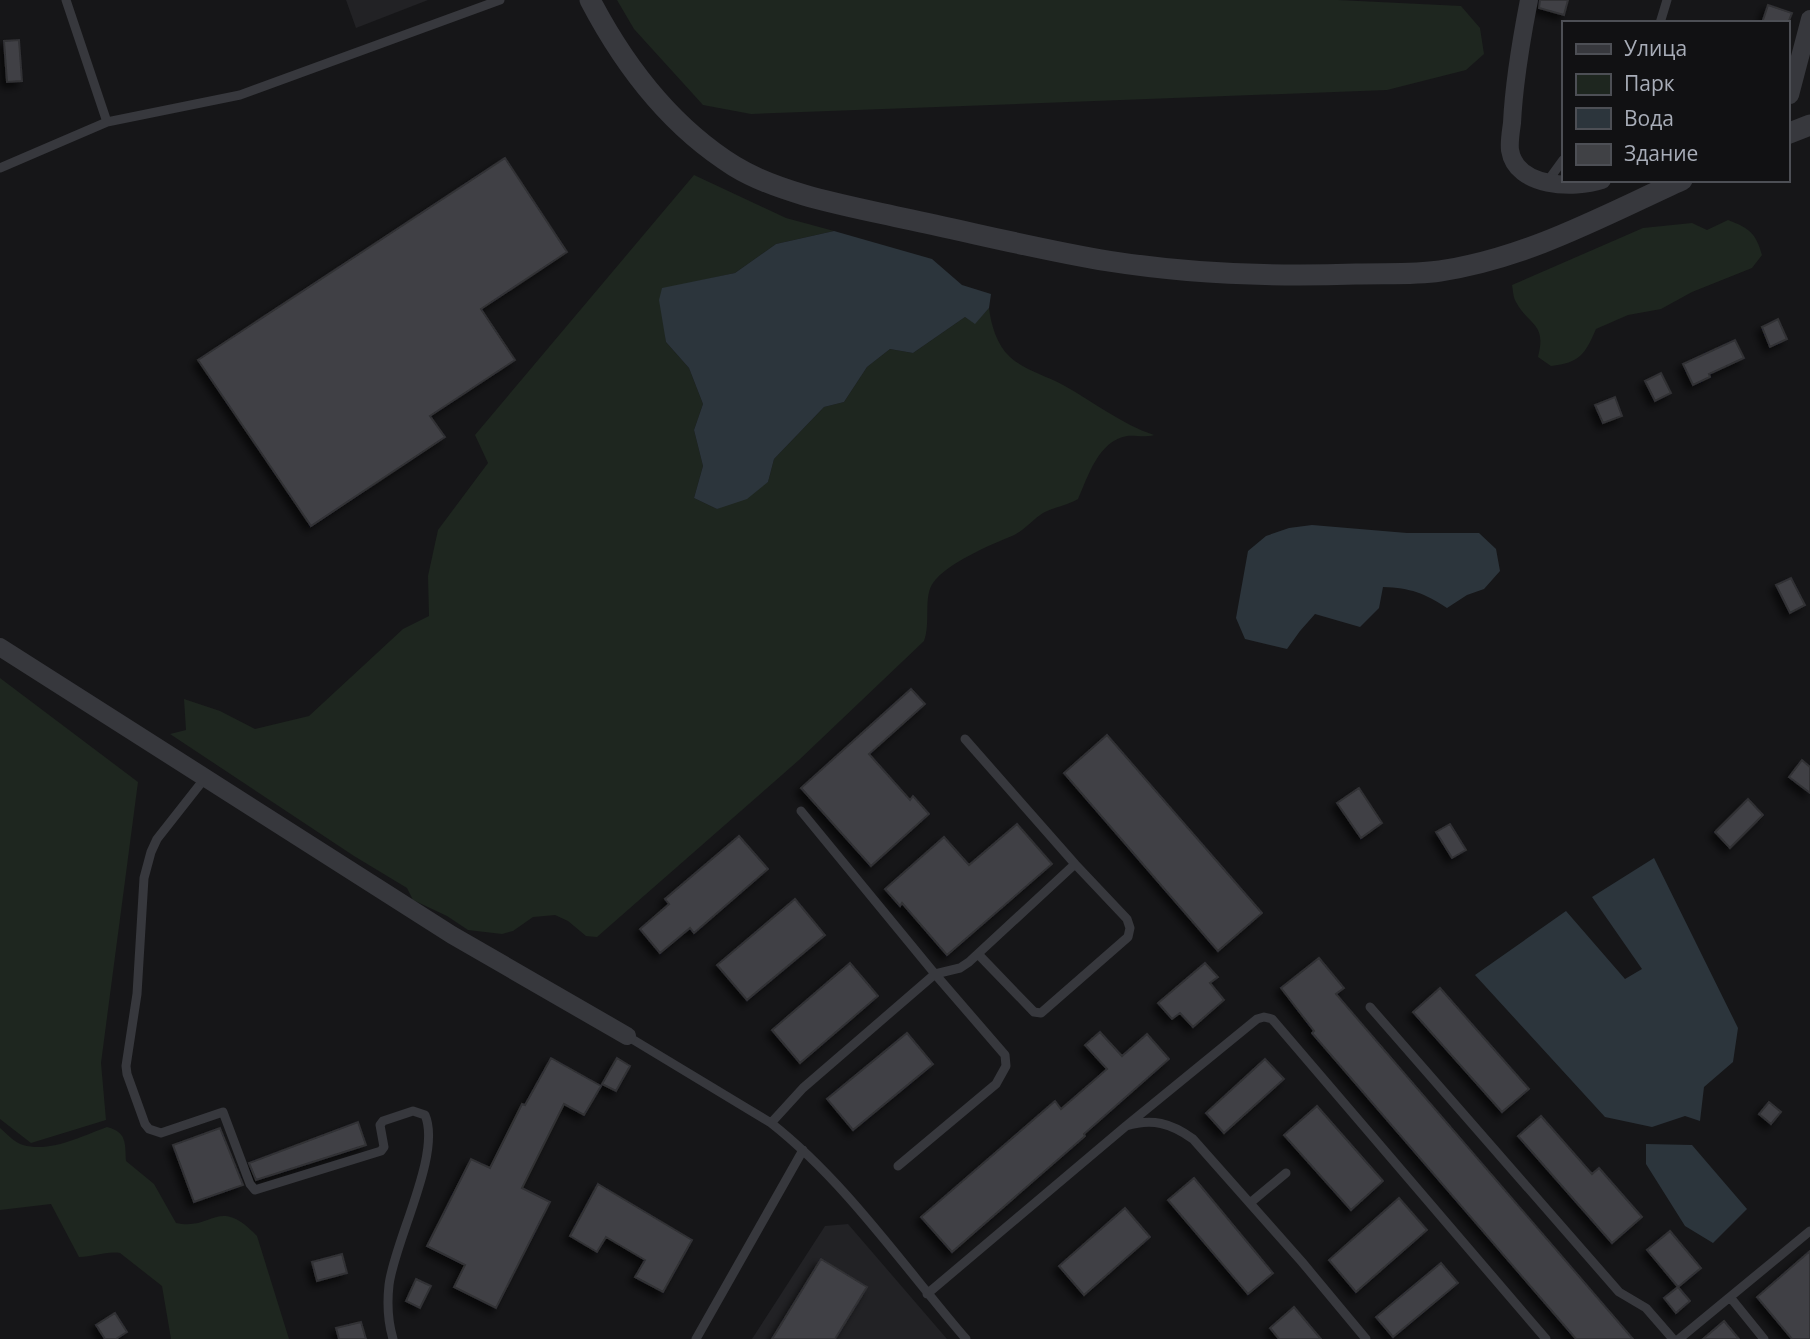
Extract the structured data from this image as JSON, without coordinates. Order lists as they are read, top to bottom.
{
  "legend": [
    "Улица",
    "Парк",
    "Вода",
    "Здание"
  ]
}
